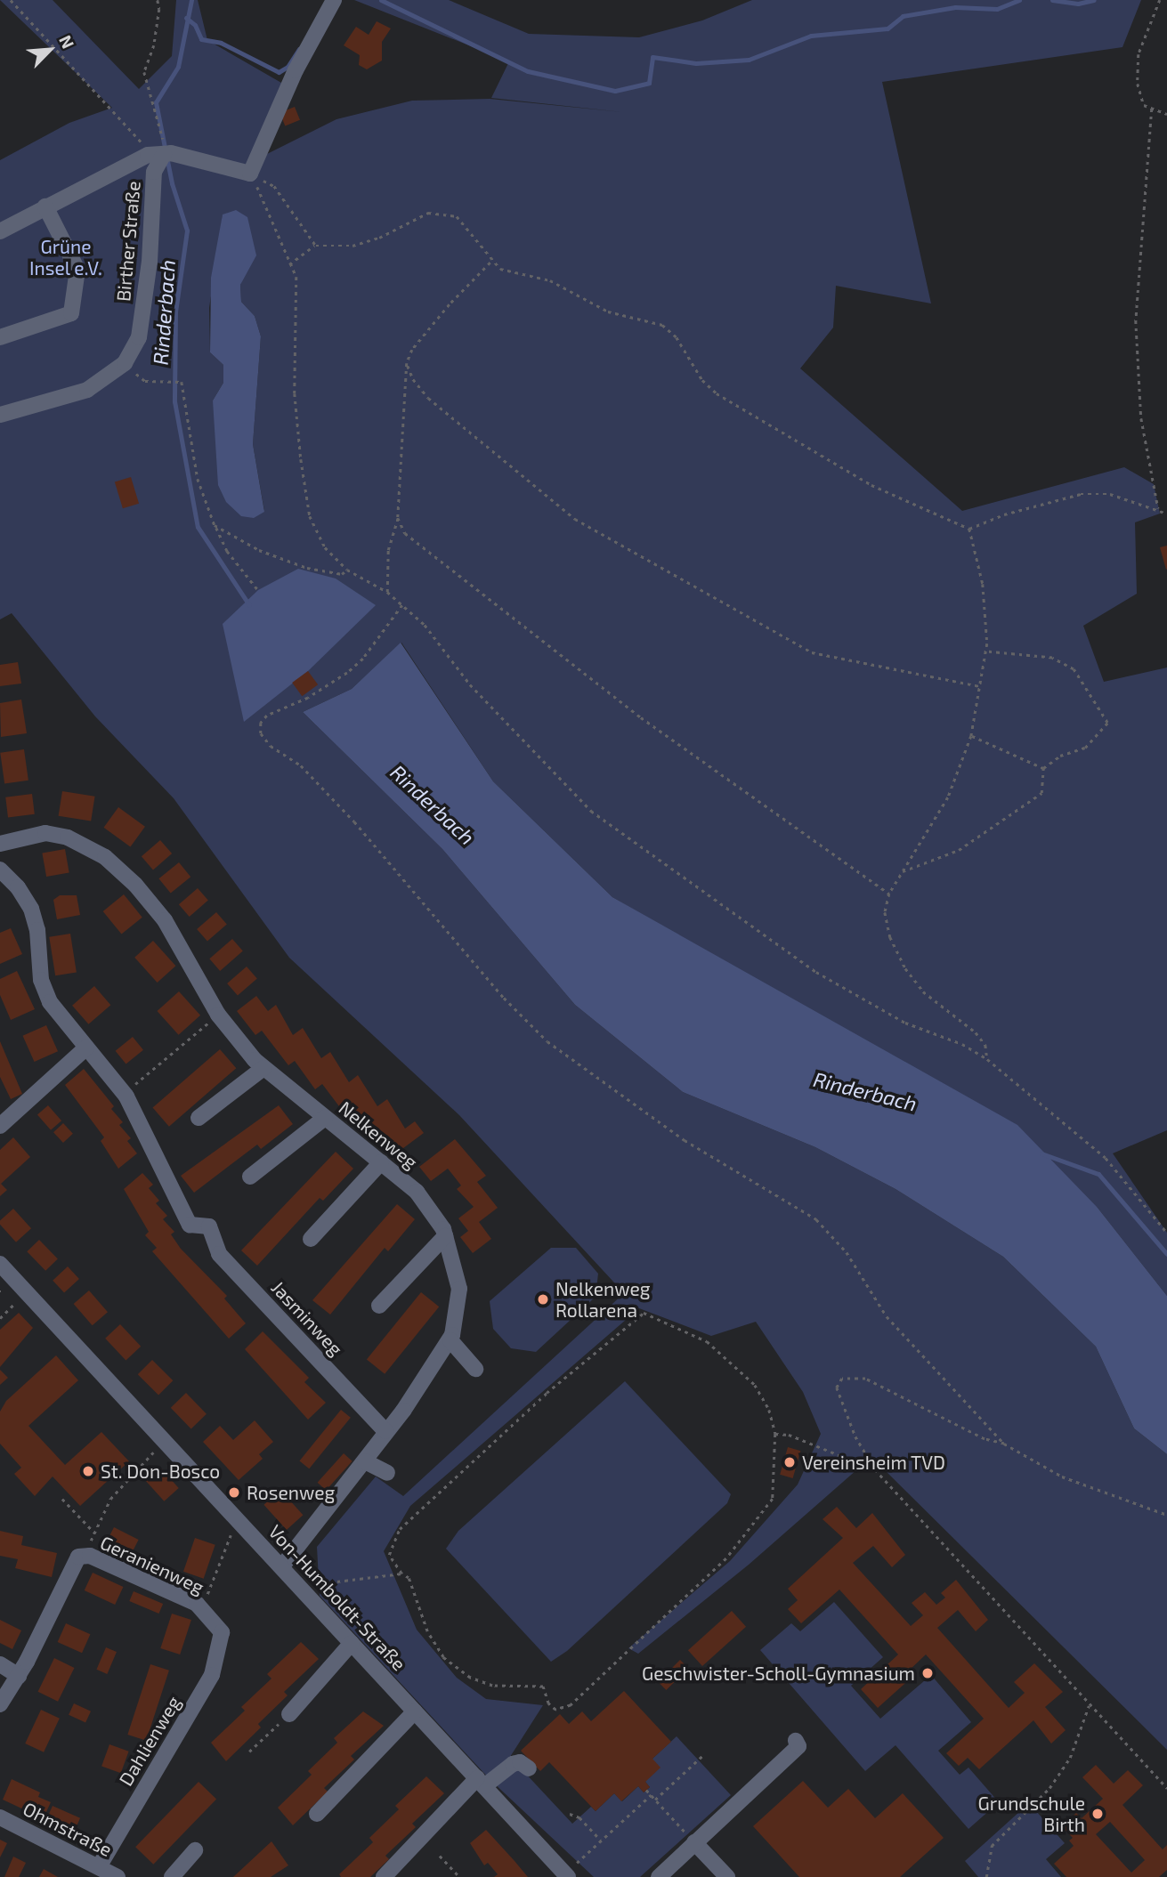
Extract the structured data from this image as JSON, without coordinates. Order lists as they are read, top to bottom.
{
  "streets": {
    "street": [
      "Birther Straße",
      "Nelkenweg",
      "Jasminweg",
      "Geranienweg",
      "Von-Humboldt-Straße",
      "Dahlienweg",
      "Ohmstraße"
    ]
  },
  "crossings": [
    ["Nelkenweg", "Jasminweg"],
    ["Nelkenweg", "Von-Humboldt-Straße"],
    ["Geranienweg", "Dahlienweg"],
    ["Dahlienweg", "Ohmstraße"]
  ],
  "water": ["Rinderbach"],
  "parks": ["Grüne Insel e.V."],
  "places": [
    "Nelkenweg Rollarena",
    "Vereinsheim TVD",
    "St. Don-Bosco",
    "Rosenweg",
    "Geschwister-Scholl-Gymnasium",
    "Grundschule Birth"
  ],
  "north": "top right"
}
